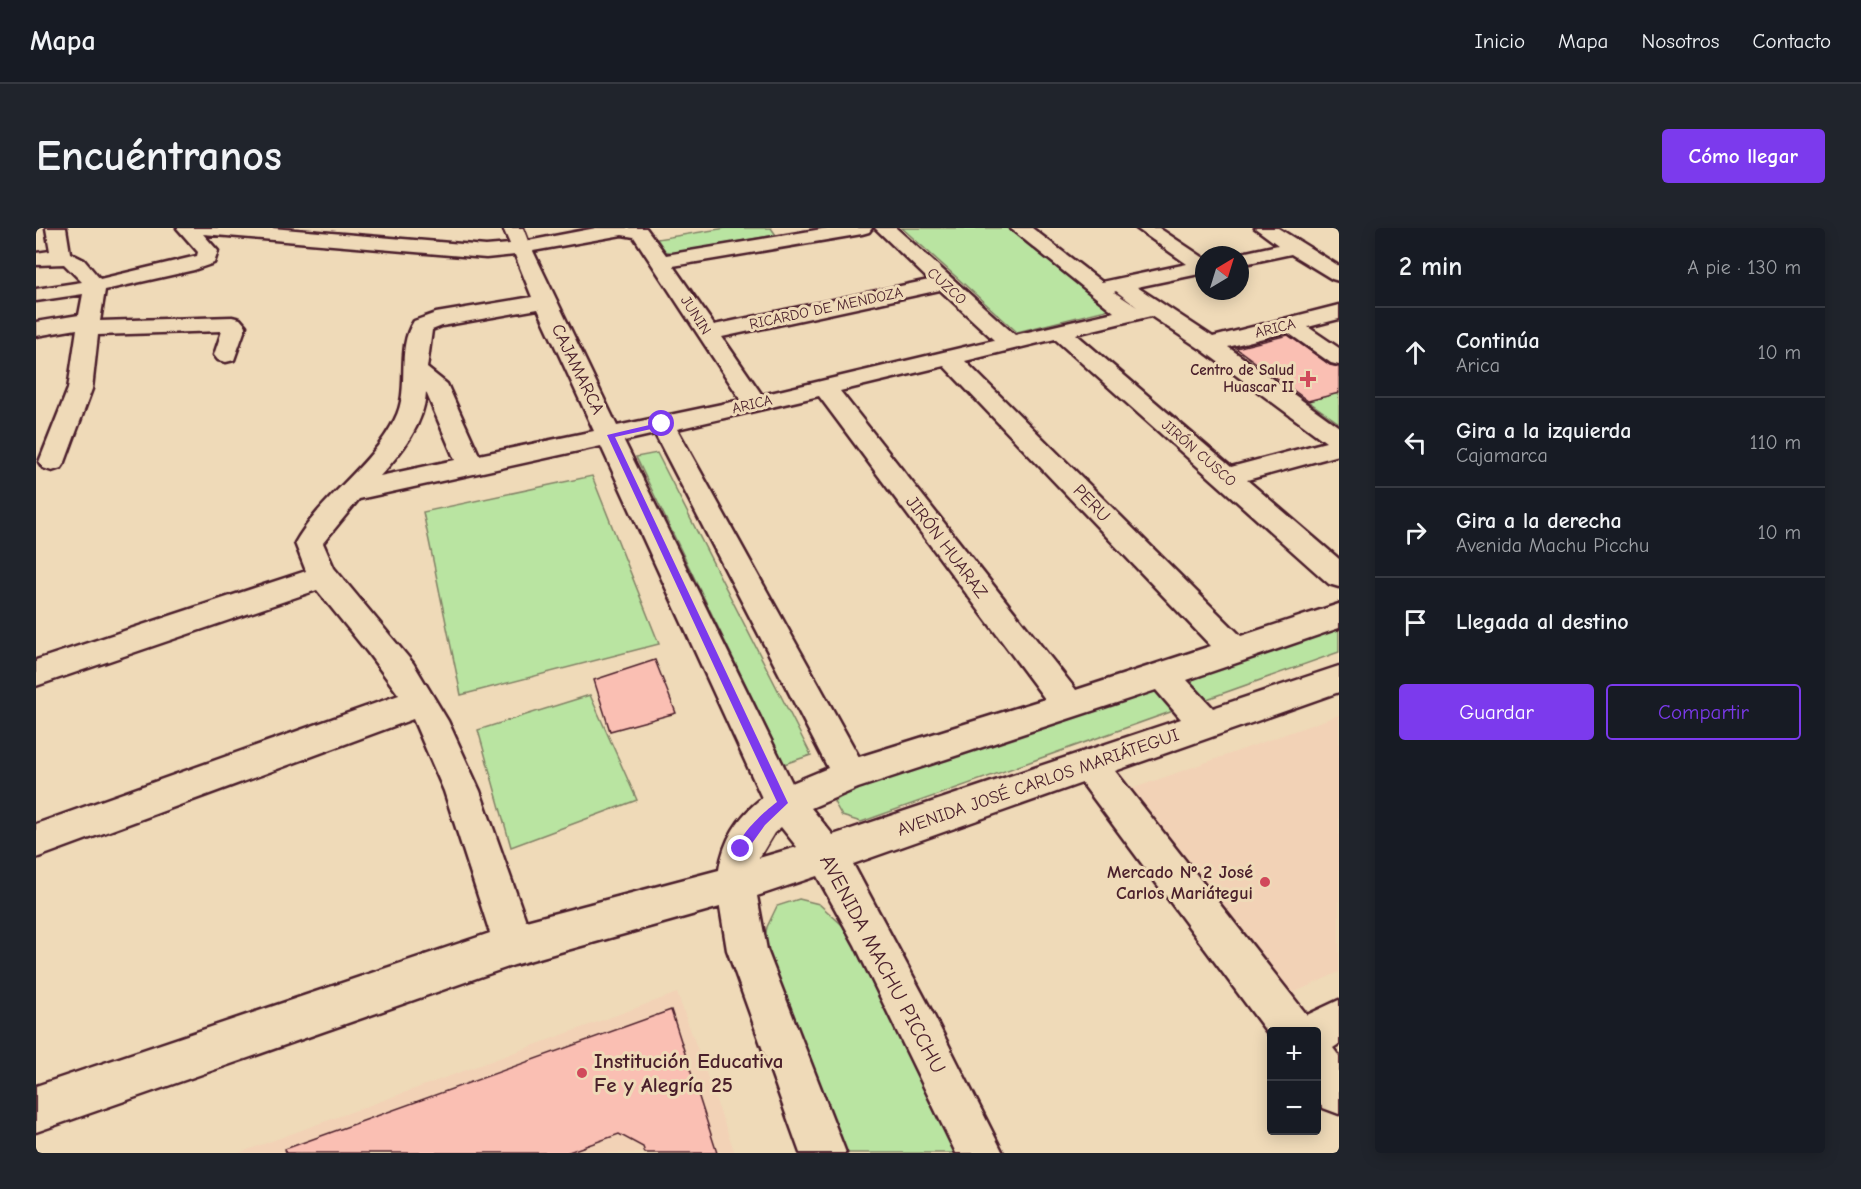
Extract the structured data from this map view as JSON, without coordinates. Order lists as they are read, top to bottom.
{
  "streets": {
    "street": [
      "CUZCO",
      "RICARDO DE MENDOZA",
      "JUNIN",
      "ARICA",
      "CAJAMARCA",
      "JIRÓN CUSCO",
      "PERU",
      "JIRÓN HUARAZ",
      "AVENIDA JOSÉ CARLOS MARIÁTEGUI",
      "AVENIDA MACHU PICCHU"
    ]
  },
  "crossings": [
    ["CUZCO", "RICARDO DE MENDOZA"],
    ["CUZCO", "ARICA"],
    ["RICARDO DE MENDOZA", "JUNIN"],
    ["JUNIN", "ARICA"],
    ["ARICA", "CAJAMARCA"],
    ["ARICA", "JIRÓN CUSCO"],
    ["ARICA", "PERU"],
    ["ARICA", "JIRÓN HUARAZ"],
    ["CAJAMARCA", "AVENIDA MACHU PICCHU"],
    ["AVENIDA JOSÉ CARLOS MARIÁTEGUI", "AVENIDA MACHU PICCHU"]
  ],
  "places": {
    "health": ["Centro de Salud Huascar II"],
    "other": ["Mercado Nº 2 José Carlos Mariátegui", "Institución Educativa Fe y Alegría 25"]
  },
  "north": "top right",
  "page": {
    "header": "Mapa",
    "nav": [
      "Inicio",
      "Mapa",
      "Nosotros",
      "Contacto"
    ],
    "buttons": [
      "Cómo llegar",
      ["Guardar", "Compartir"]
    ],
    "title": "Encuéntranos",
    "heading": ["2 min", "A pie · 130 m"],
    "list": [
      ["Continúa", "Arica", "10 m"],
      ["Gira a la izquierda", "Cajamarca", "110 m"],
      ["Gira a la derecha", "Avenida Machu Picchu", "10 m"],
      "Llegada al destino"
    ],
    "map_buttons": ["+", "−"]
  }
}
